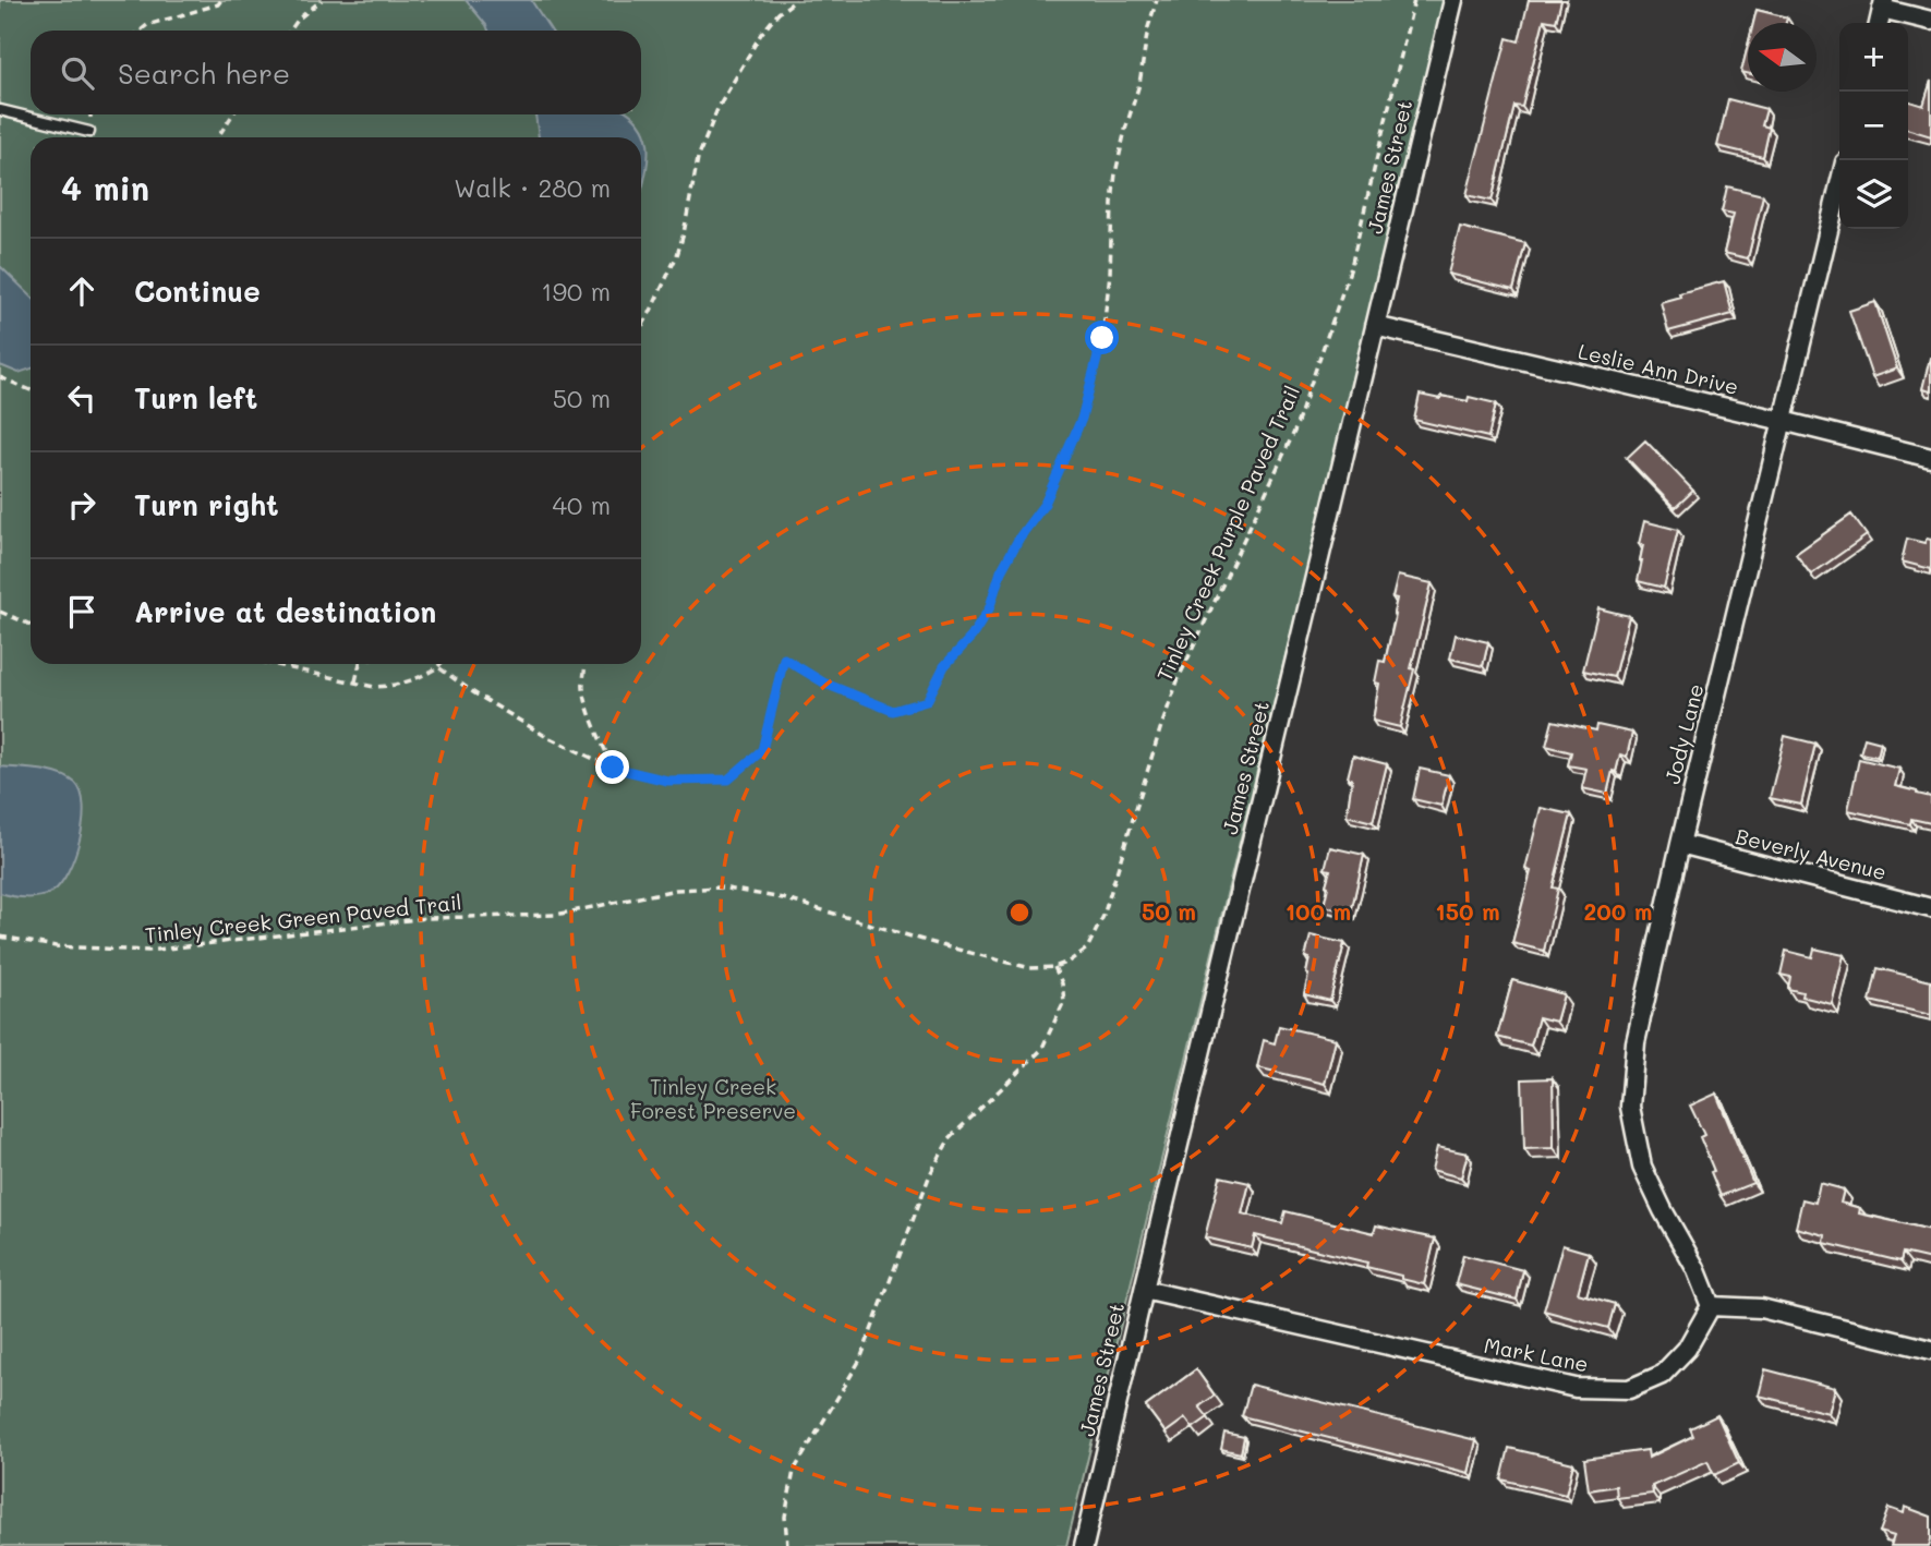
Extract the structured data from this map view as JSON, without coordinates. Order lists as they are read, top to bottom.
{
  "streets": {
    "street": [
      "James Street",
      "Leslie Ann Drive",
      "Jody Lane",
      "Beverly Avenue",
      "Mark Lane"
    ],
    "path": ["Tinley Creek Purple Paved Trail", "Tinley Creek Green Paved Trail"]
  },
  "crossings": [
    ["James Street", "Leslie Ann Drive"],
    ["James Street", "Mark Lane"],
    ["Leslie Ann Drive", "Jody Lane"],
    ["Tinley Creek Purple Paved Trail", "Tinley Creek Green Paved Trail"],
    ["Jody Lane", "Beverly Avenue"],
    ["Jody Lane", "Mark Lane"]
  ],
  "parks": ["Tinley Creek Forest Preserve"],
  "north": "left",
  "page": {
    "map_buttons": ["+", "−"],
    "search": "Search here",
    "heading": ["4 min", "Walk · 280 m"],
    "list": [
      ["Continue", "190 m"],
      ["Turn left", "50 m"],
      ["Turn right", "40 m"],
      "Arrive at destination"
    ]
  },
  "rings": [
    "50 m",
    "100 m",
    "150 m",
    "200 m"
  ]
}
